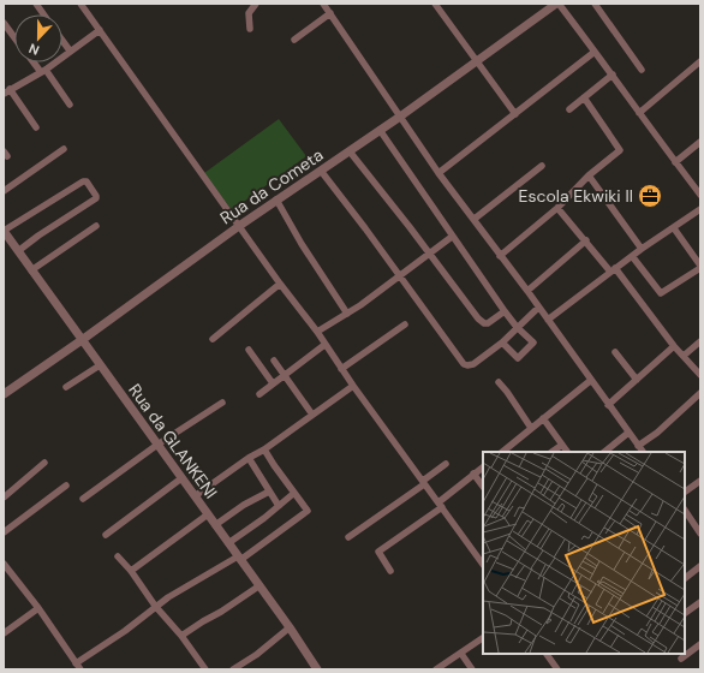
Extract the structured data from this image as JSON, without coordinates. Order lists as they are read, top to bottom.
{
  "streets": {
    "street": ["Rua da Cometa", "Rua da GLANKENI"]
  },
  "crossings": [
    ["Rua da Cometa", "Rua da GLANKENI"]
  ],
  "places": {
    "office": ["Escola Ekwiki II"]
  },
  "north": "bottom"
}
